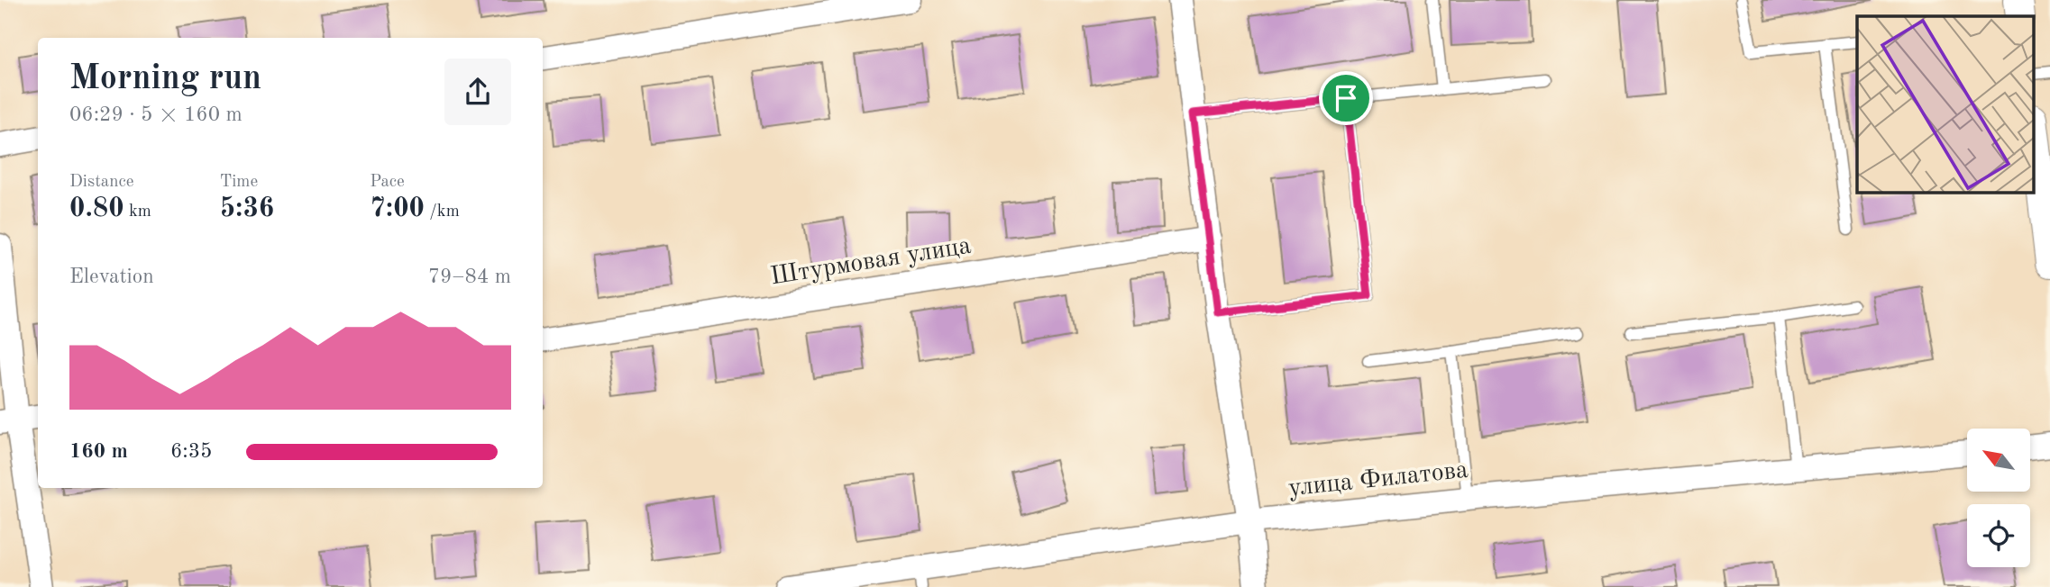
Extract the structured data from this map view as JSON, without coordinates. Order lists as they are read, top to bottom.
{
  "streets": {
    "street": ["Штурмовая улица", "улица Филатова"]
  },
  "north": "top left",
  "page": {
    "heading": ["Morning run", "06:29 · 5 × 160 m"],
    "stats": [
      ["Distance", "0.80 km"],
      ["Time", "5:36"],
      ["Pace", "7:00 /km"]
    ],
    "chart": ["Elevation", "79–84 m"],
    "list": [
      {
        "name": "160 m",
        "note": "6:35"
      }
    ]
  }
}
